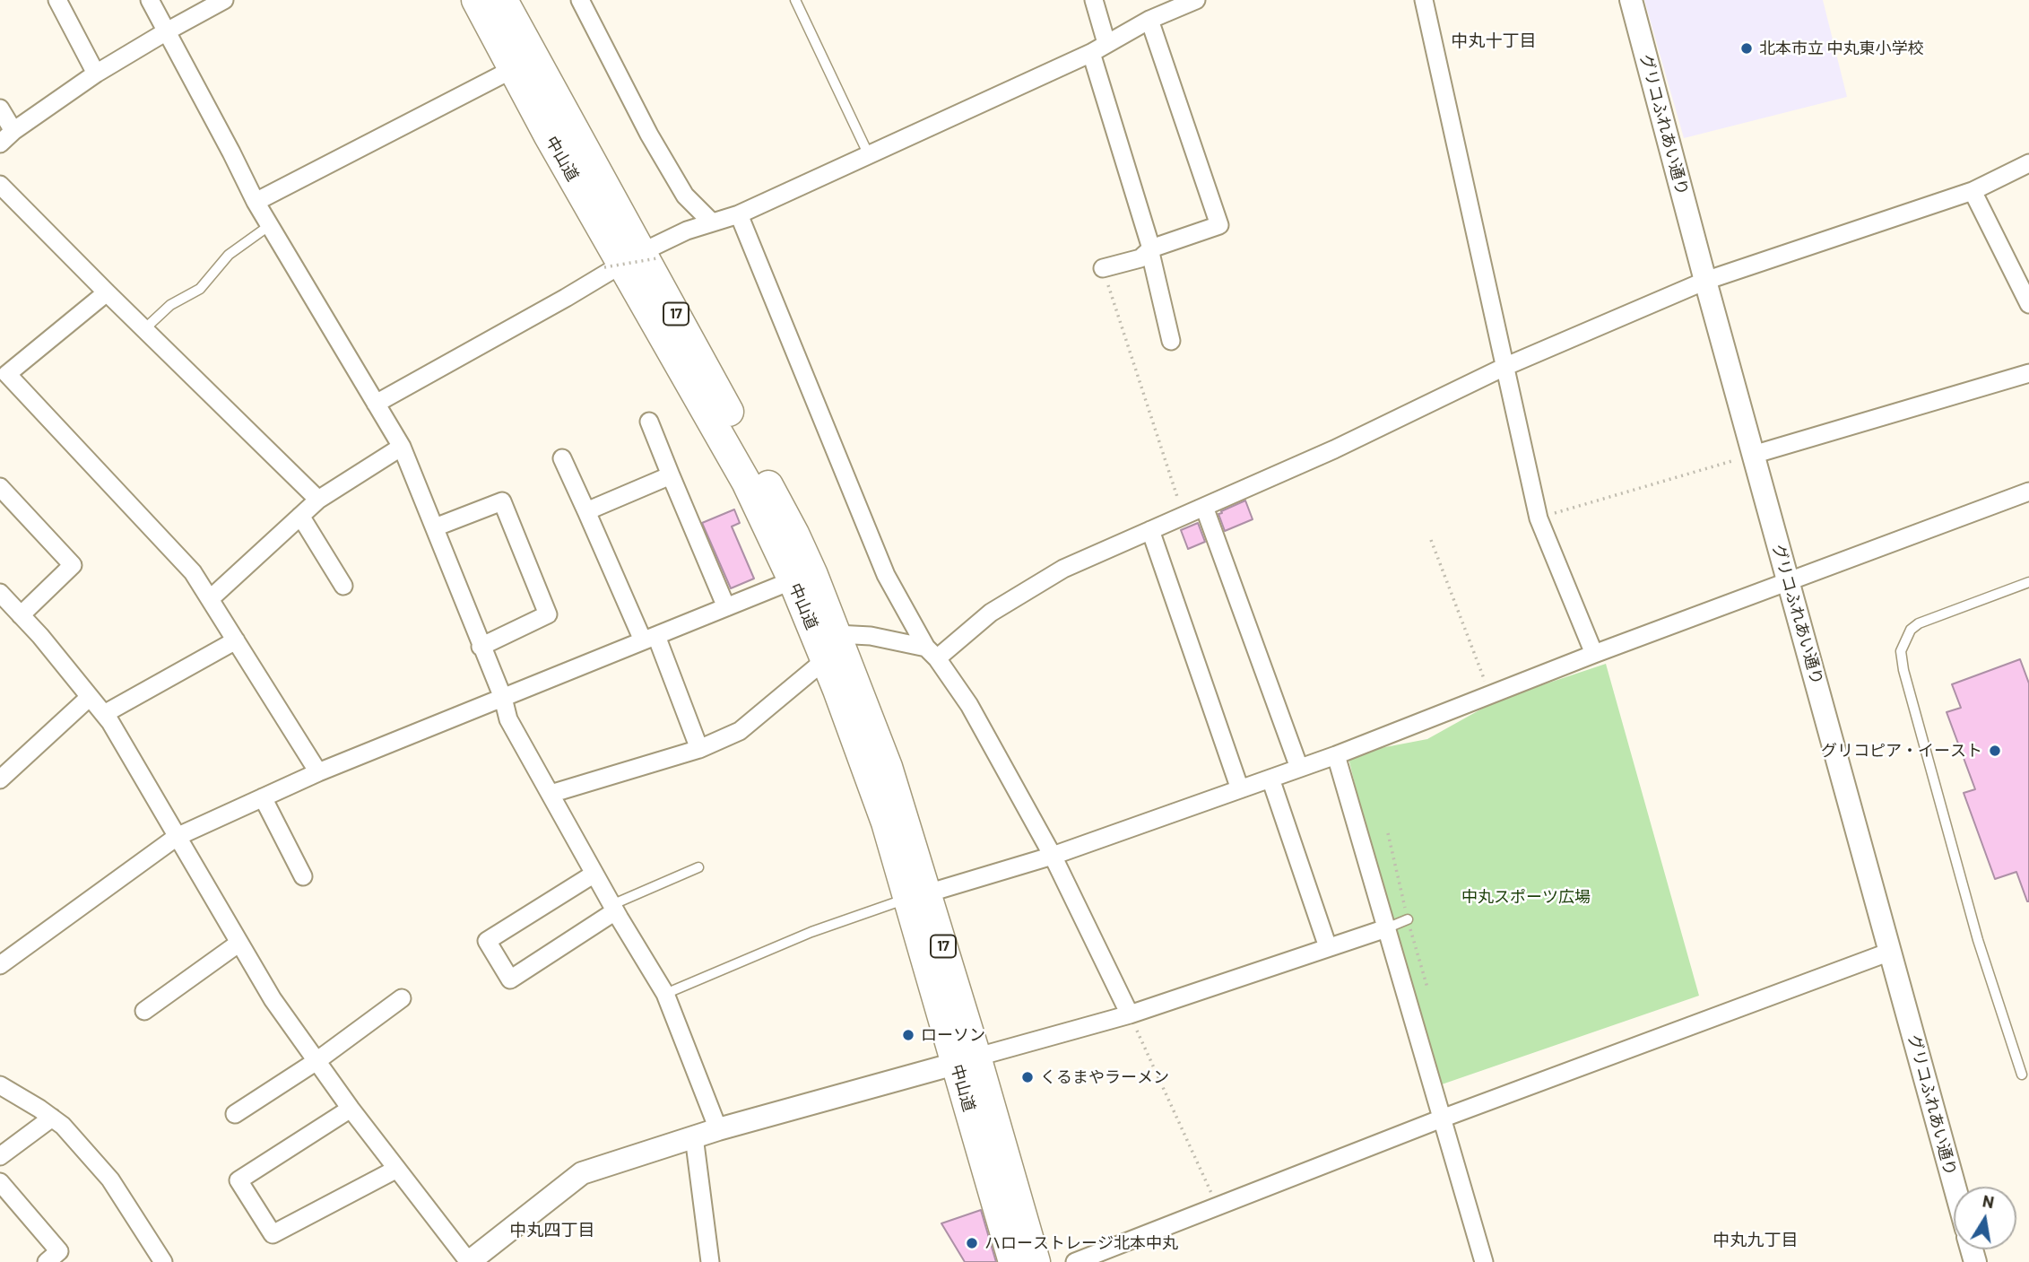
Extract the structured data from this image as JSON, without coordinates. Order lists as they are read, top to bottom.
{
  "streets": {
    "highway": ["中山道", "17"],
    "street": ["グリコふれあい通り"]
  },
  "districts": ["中丸十丁目", "中丸四丁目", "中丸九丁目"],
  "parks": ["中丸スポーツ広場"],
  "places": [
    "北本市立 中丸東小学校",
    "グリコピア・イースト",
    "ローソン",
    "くるまやラーメン",
    "ハローストレージ北本中丸"
  ],
  "north": "top"
}
